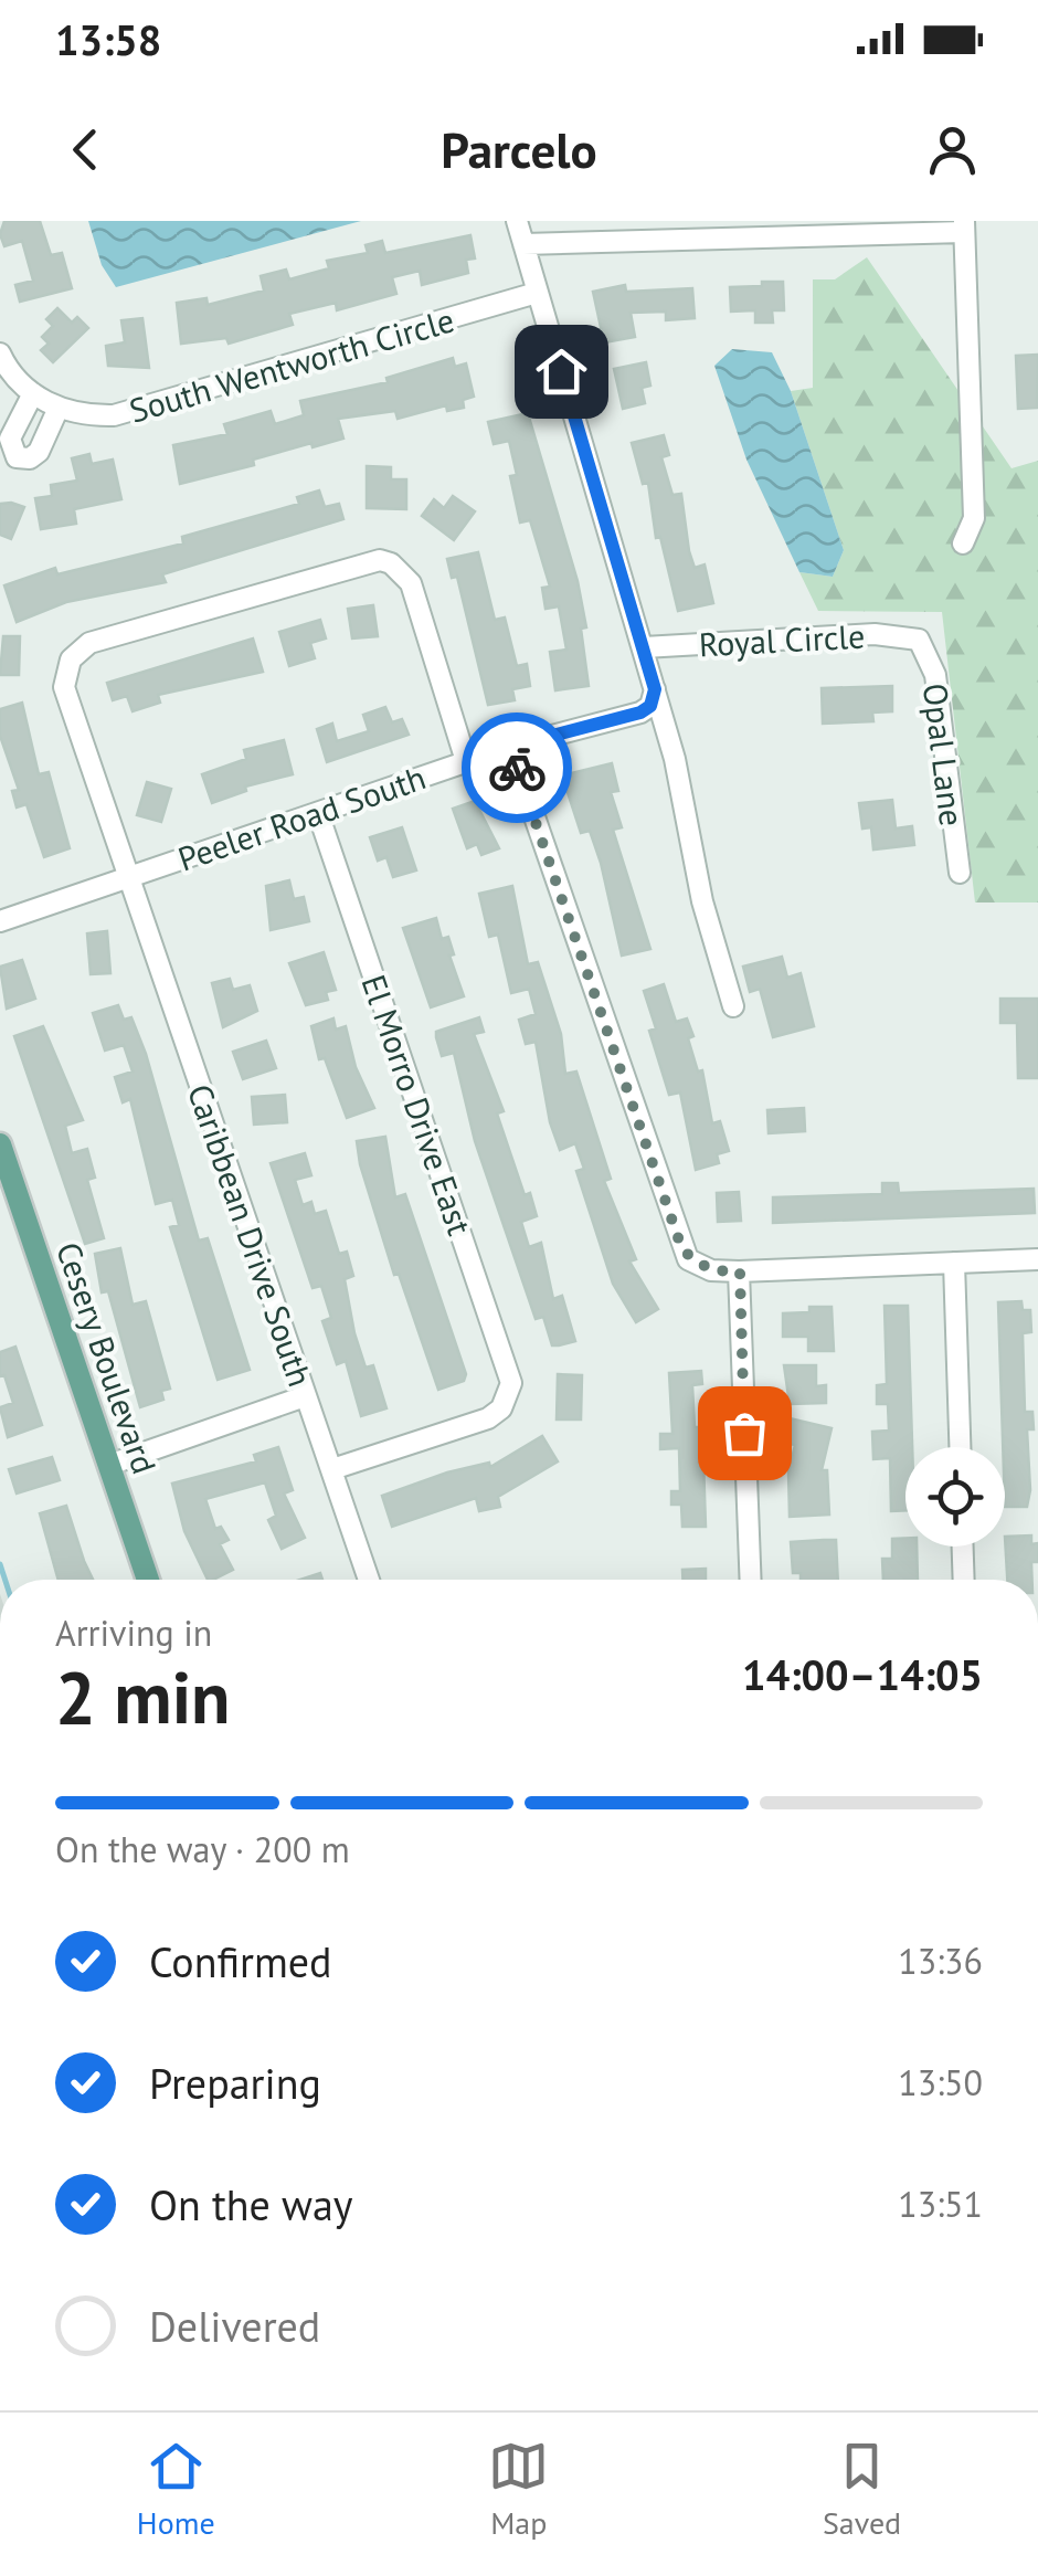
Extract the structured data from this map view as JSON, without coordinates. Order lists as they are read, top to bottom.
{
  "streets": {
    "main road": ["Cesery Boulevard"],
    "street": [
      "South Wentworth Circle",
      "Royal Circle",
      "Opal Lane",
      "Peeler Road South",
      "El Morro Drive East",
      "Caribbean Drive South"
    ]
  },
  "crossings": [
    ["Royal Circle", "Opal Lane"],
    ["Peeler Road South", "El Morro Drive East"],
    ["Peeler Road South", "Caribbean Drive South"],
    ["El Morro Drive East", "Caribbean Drive South"]
  ],
  "page": {
    "status": "13:58",
    "header": "Parcelo",
    "heading": ["2 min", "Arriving in", "14:00–14:05"],
    "bar": "On the way · 200 m",
    "list": [
      ["Confirmed", "13:36"],
      ["Preparing", "13:50"],
      ["On the way", "13:51"],
      "Delivered"
    ],
    "tabs": ["Home", "Map", "Saved"]
  }
}
